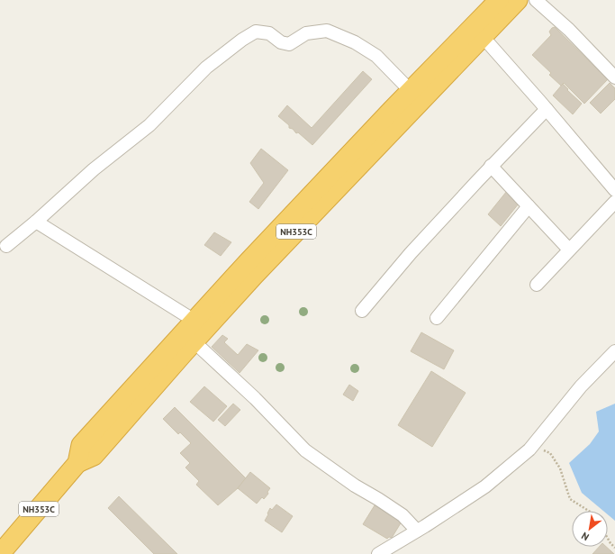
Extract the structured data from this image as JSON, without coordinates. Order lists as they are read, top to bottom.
{
  "streets": {
    "highway": ["NH353C"]
  },
  "north": "bottom left"
}
